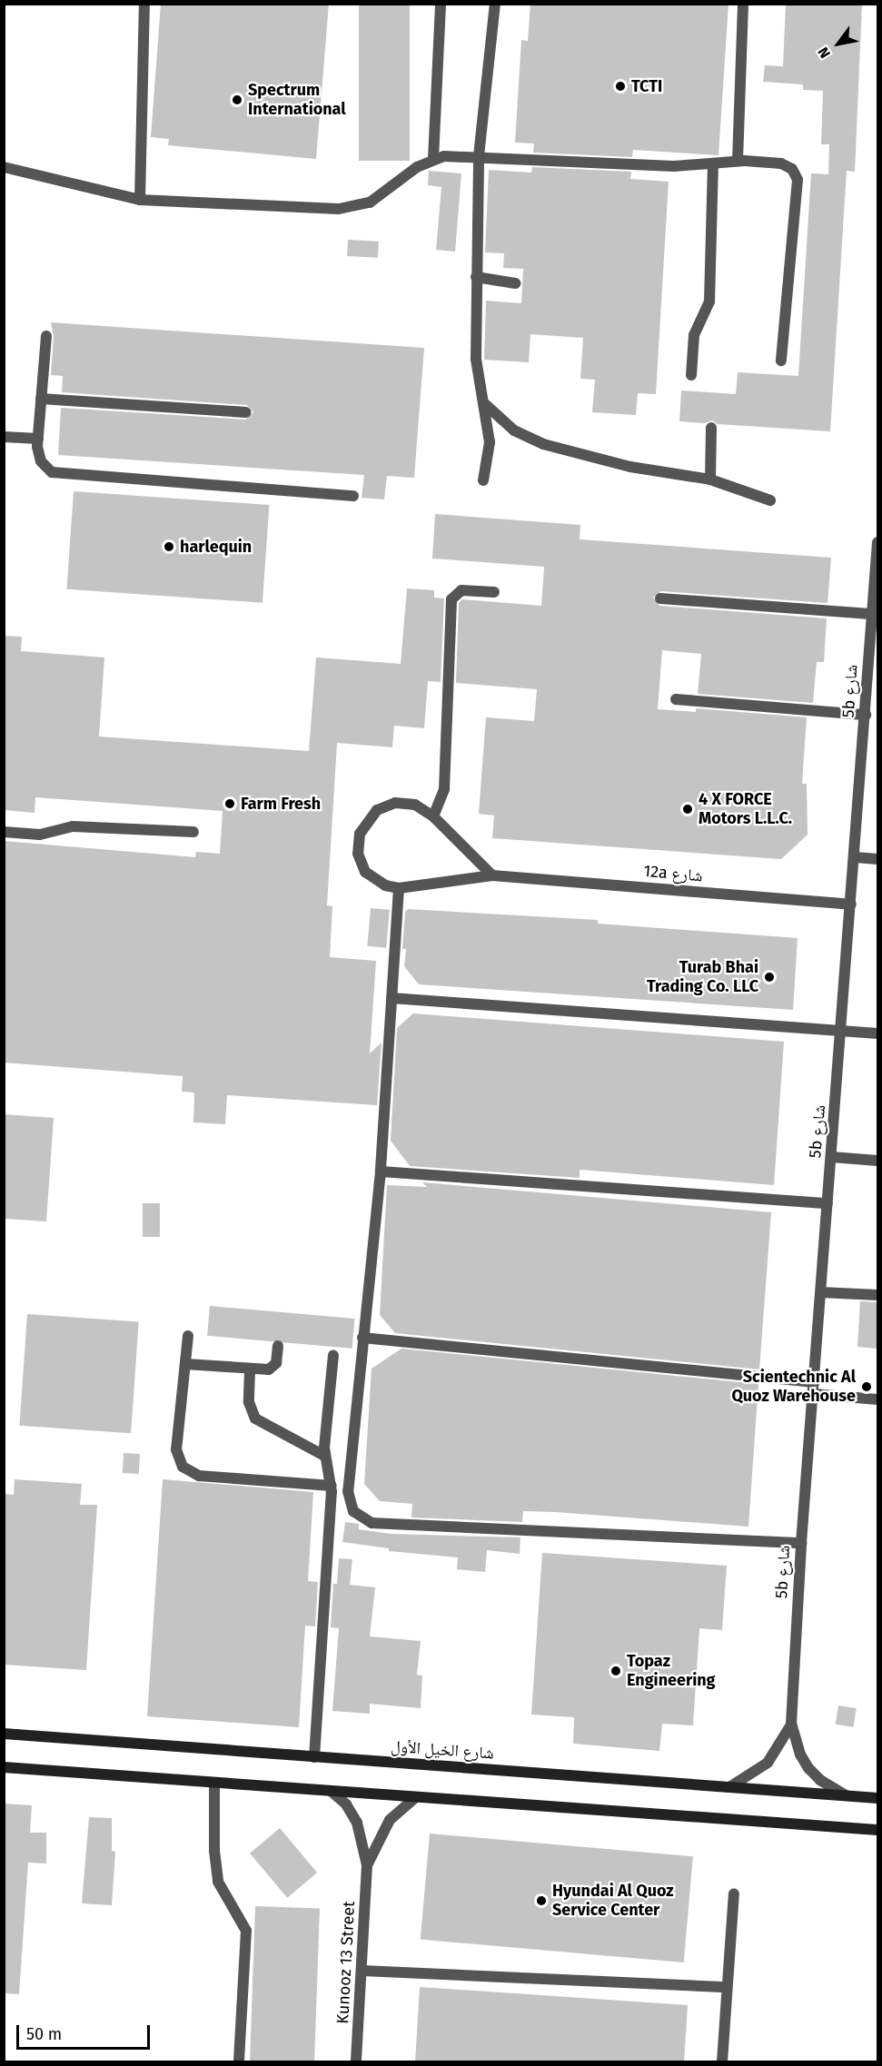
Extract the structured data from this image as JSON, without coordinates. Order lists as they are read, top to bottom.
{
  "streets": {
    "main road": ["شارع الخيل الأول"],
    "street": ["5b شارع", "12a شارع", "Kunooz 13 Street"]
  },
  "crossings": [
    ["5b شارع", "12a شارع"],
    ["5b شارع", "شارع الخيل الأول"]
  ],
  "places": [
    "TCTI",
    "Spectrum International",
    "harlequin",
    "Farm Fresh",
    "4 X FORCE Motors L.L.C.",
    "Turab Bhai Trading Co. LLC",
    "Scientechnic Al Quoz Warehouse",
    "Topaz Engineering",
    "Hyundai Al Quoz Service Center"
  ],
  "scale_bar": "50 m",
  "north": "bottom left"
}
